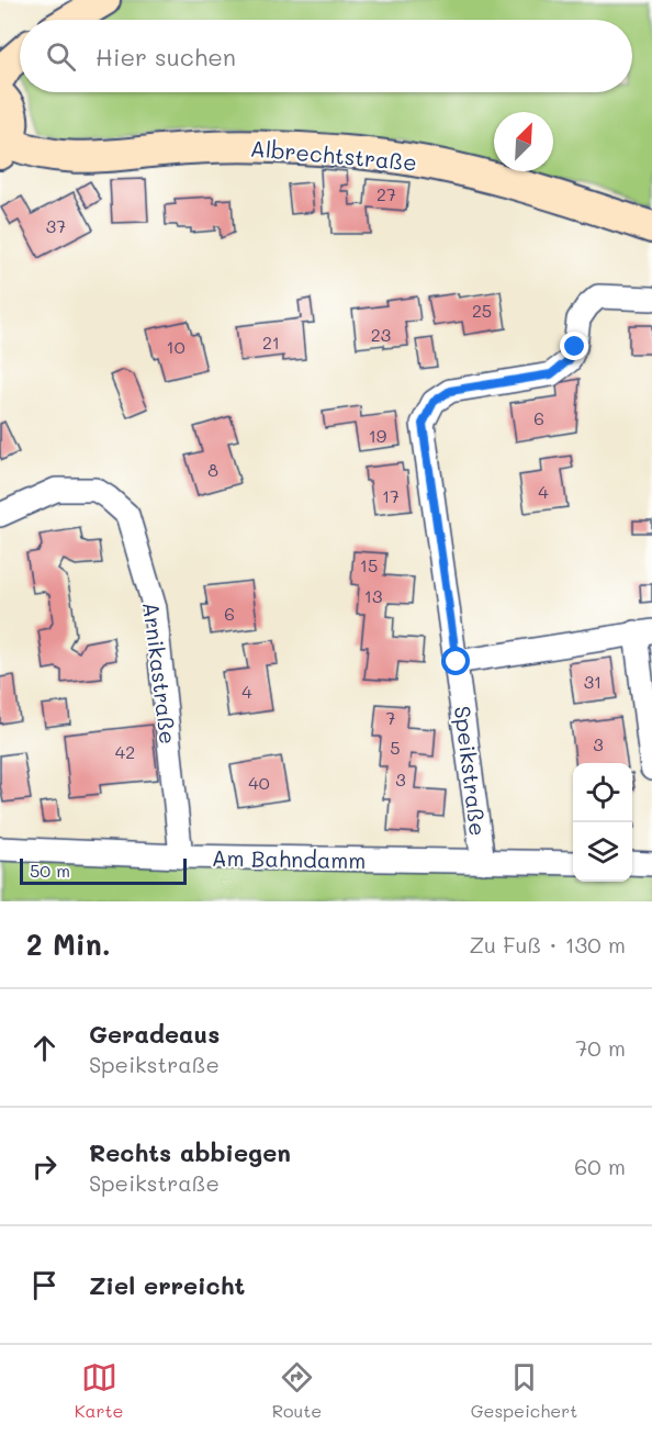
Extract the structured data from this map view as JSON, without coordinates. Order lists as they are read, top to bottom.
{
  "streets": {
    "street": [
      "Albrechtstraße",
      "Arnikastraße",
      "Speikstraße",
      "Am Bahndamm"
    ]
  },
  "crossings": [
    ["Arnikastraße", "Am Bahndamm"],
    ["Speikstraße", "Am Bahndamm"]
  ],
  "house_numbers": [
    "27",
    "37",
    "25",
    "23",
    "21",
    "10",
    "6",
    "19",
    "8",
    "4",
    "17",
    "15",
    "13",
    "6",
    "31",
    "4",
    "7",
    "3",
    "5",
    "42",
    "3",
    "40"
  ],
  "scale_bar": "50 m",
  "north": "top right",
  "page": {
    "search": "Hier suchen",
    "scale": "50 m",
    "heading": ["2 Min.", "Zu Fuß · 130 m"],
    "list": [
      ["Geradeaus", "Speikstraße", "70 m"],
      ["Rechts abbiegen", "Speikstraße", "60 m"],
      "Ziel erreicht"
    ],
    "nav": ["Karte", "Route", "Gespeichert"]
  }
}
